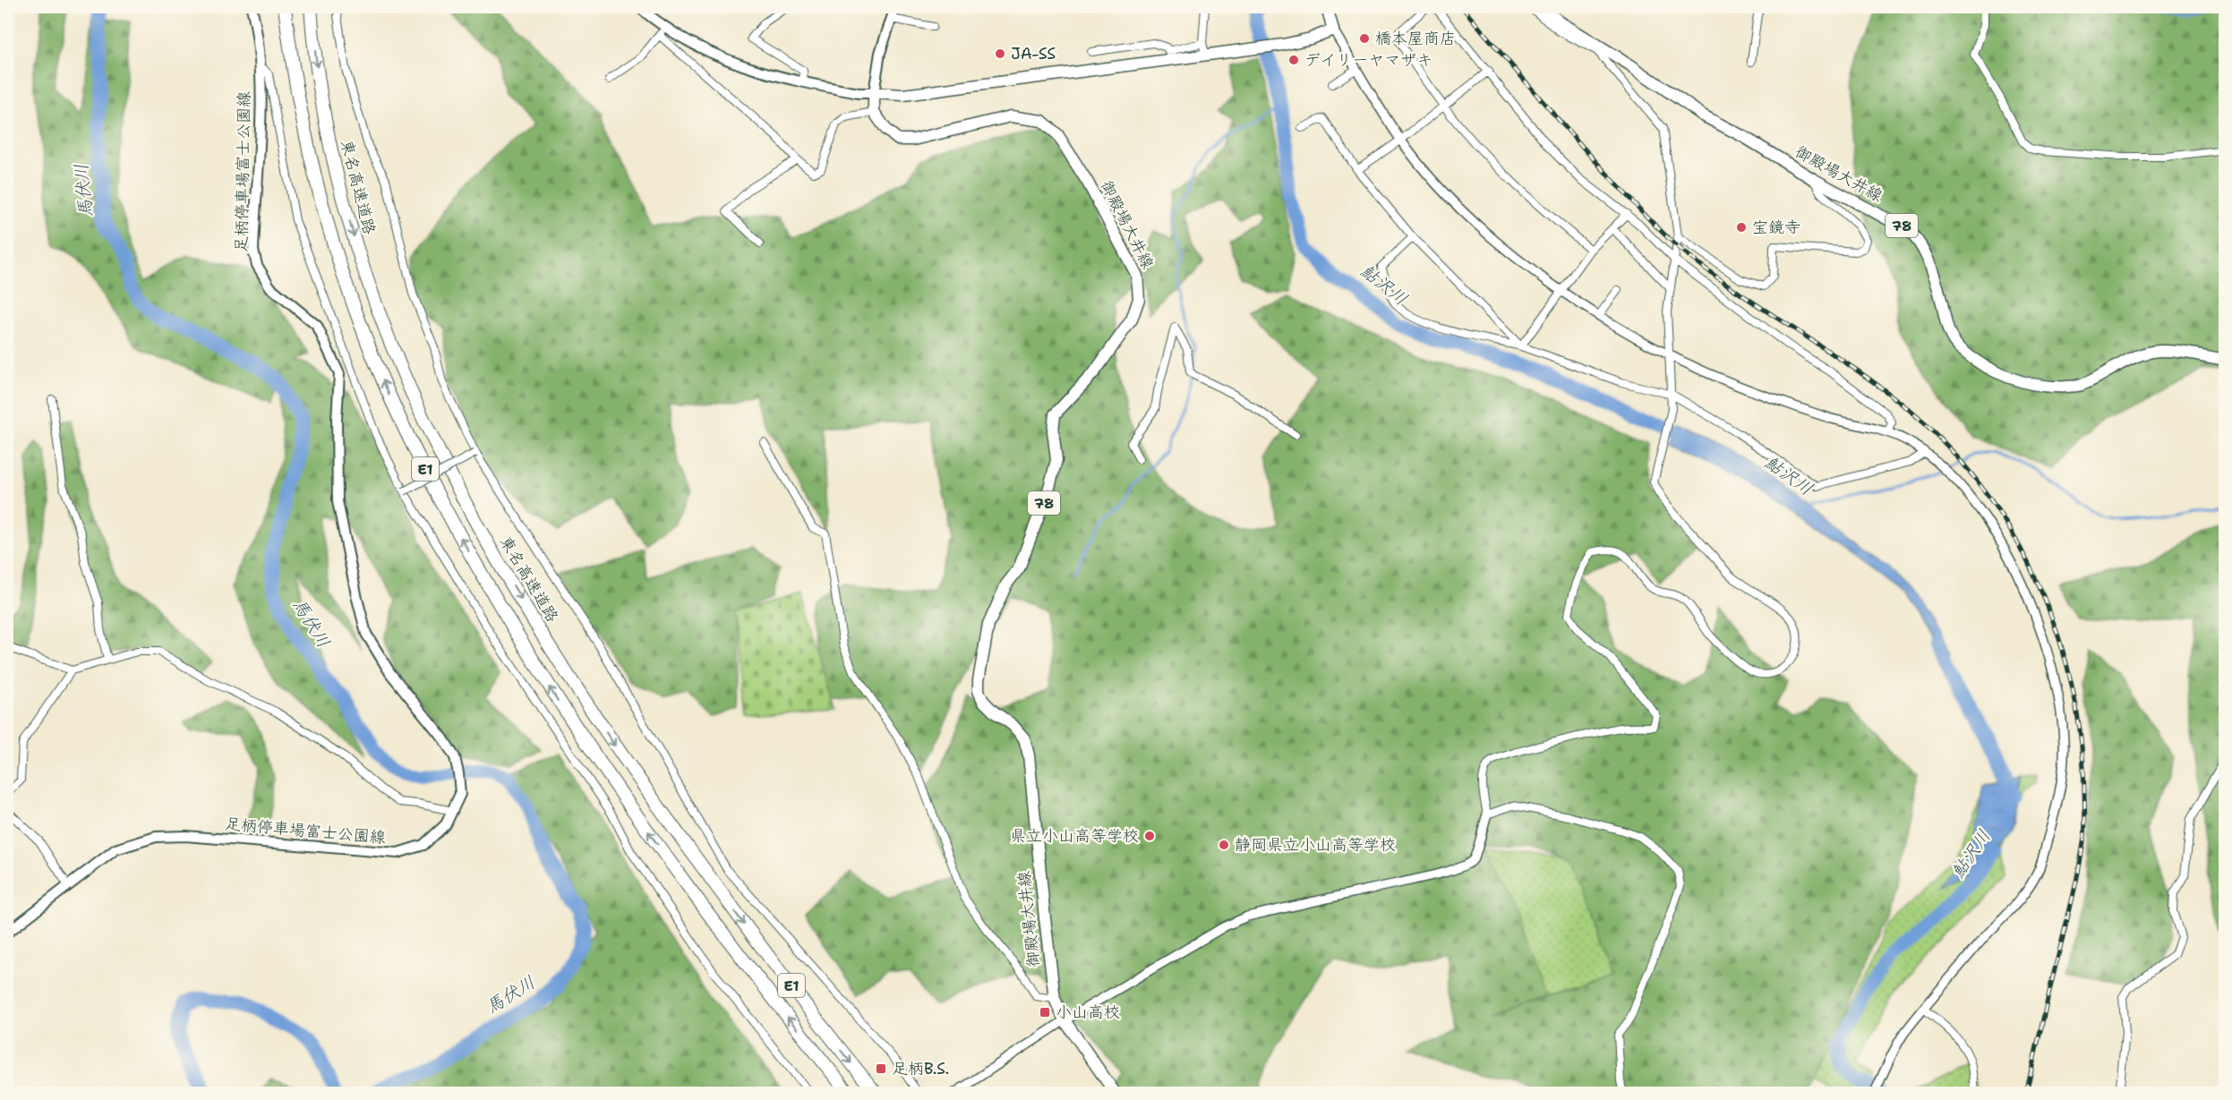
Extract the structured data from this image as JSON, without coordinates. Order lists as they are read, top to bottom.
{
  "streets": {
    "highway": ["東名高速道路", "E1"],
    "main road": ["足柄停車場富士公園線", "御殿場大井線", "78"]
  },
  "water": ["馬伏川", "鮎沢川"],
  "places": {
    "other": [
      "橋本屋商店",
      "JA-SS",
      "デイリーヤマザキ",
      "宝鏡寺",
      "県立小山高等学校",
      "静岡県立小山高等学校"
    ],
    "transit": ["小山高校", "足柄B.S."]
  }
}
